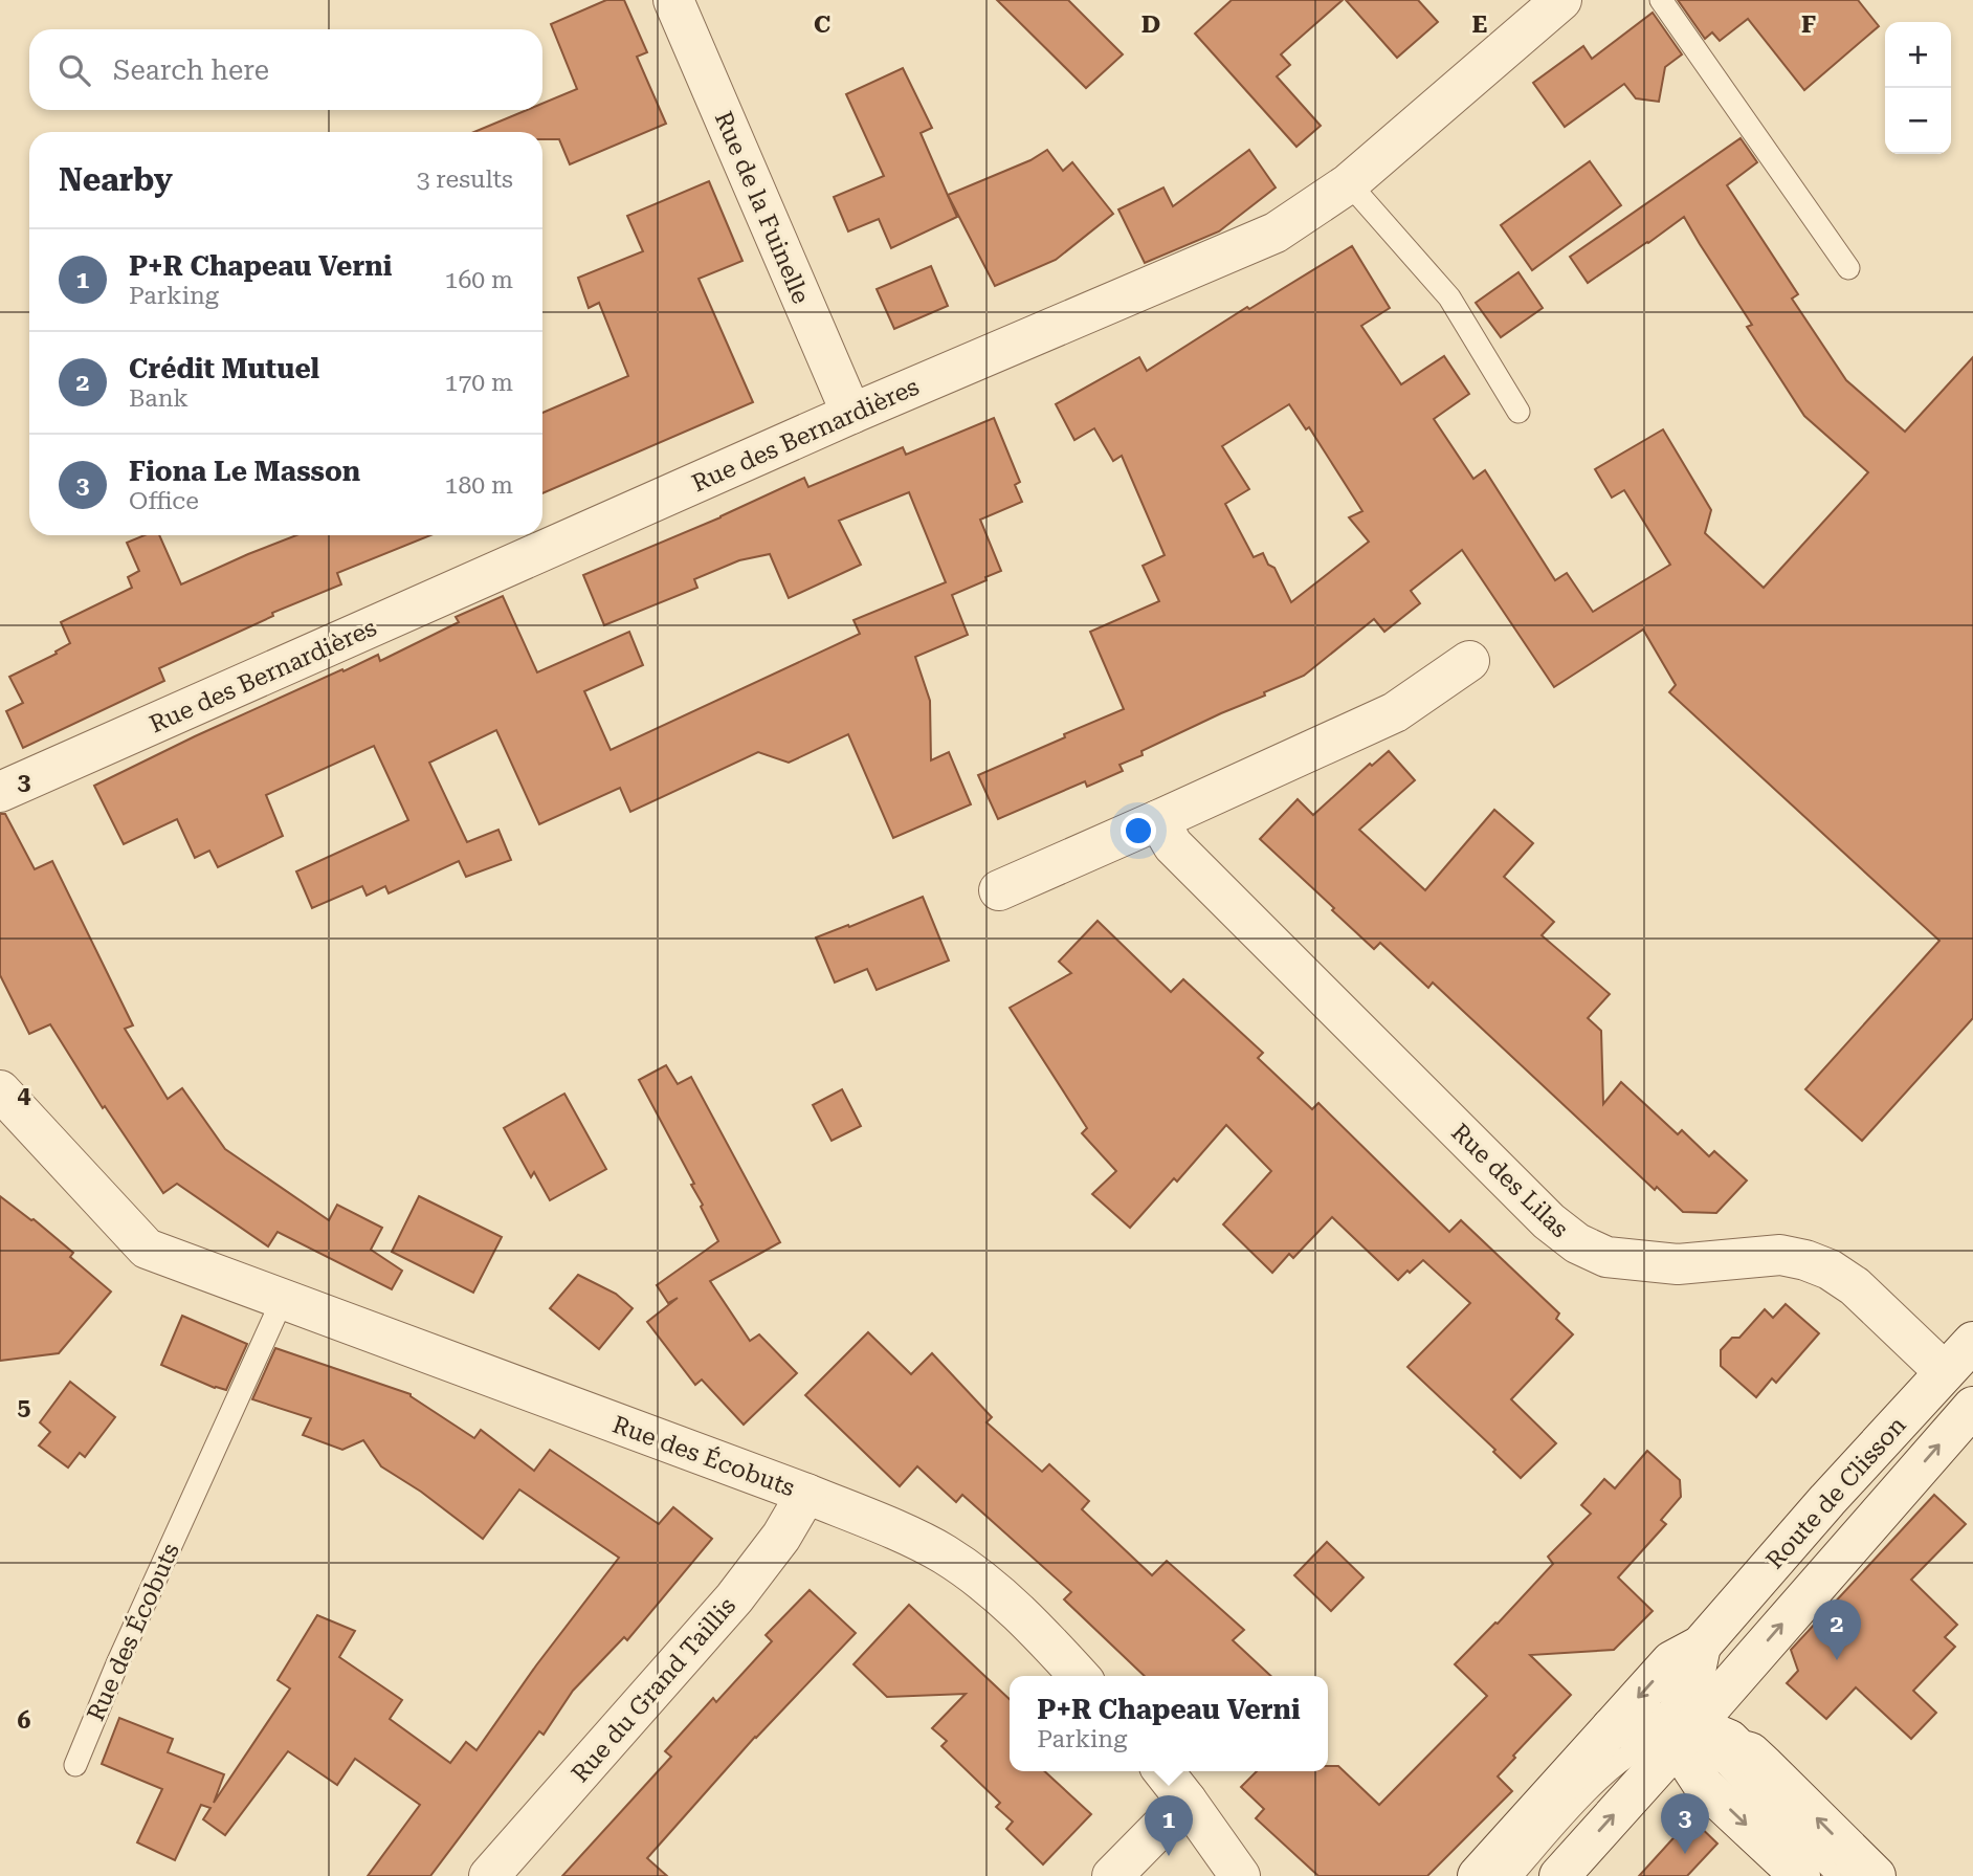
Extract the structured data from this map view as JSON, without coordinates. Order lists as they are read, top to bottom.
{
  "streets": {
    "street": [
      "Rue de la Fuinelle",
      "Rue des Bernardières",
      "Rue des Lilas",
      "Rue des Écobuts",
      "Route de Clisson",
      "Rue du Grand Taillis"
    ]
  },
  "crossings": [
    ["Rue de la Fuinelle", "Rue des Bernardières"],
    ["Rue des Lilas", "Route de Clisson"],
    ["Rue des Écobuts", "Rue du Grand Taillis"]
  ],
  "page": {
    "map_buttons": ["+", "−"],
    "search": "Search here",
    "heading": ["Nearby", "3 results"],
    "list": [
      {
        "mark": "1",
        "name": "P+R Chapeau Verni",
        "note": "Parking",
        "value": "160 m"
      },
      {
        "mark": "2",
        "name": "Crédit Mutuel",
        "note": "Bank",
        "value": "170 m"
      },
      {
        "mark": "3",
        "name": "Fiona Le Masson",
        "note": "Office",
        "value": "180 m"
      }
    ],
    "pins": ["2", "3", "1"],
    "popup": ["P+R Chapeau Verni", "Parking"]
  },
  "grid": {
    "columns": [
      "C",
      "D",
      "E",
      "F"
    ],
    "rows": [
      "3",
      "4",
      "5",
      "6"
    ]
  }
}
